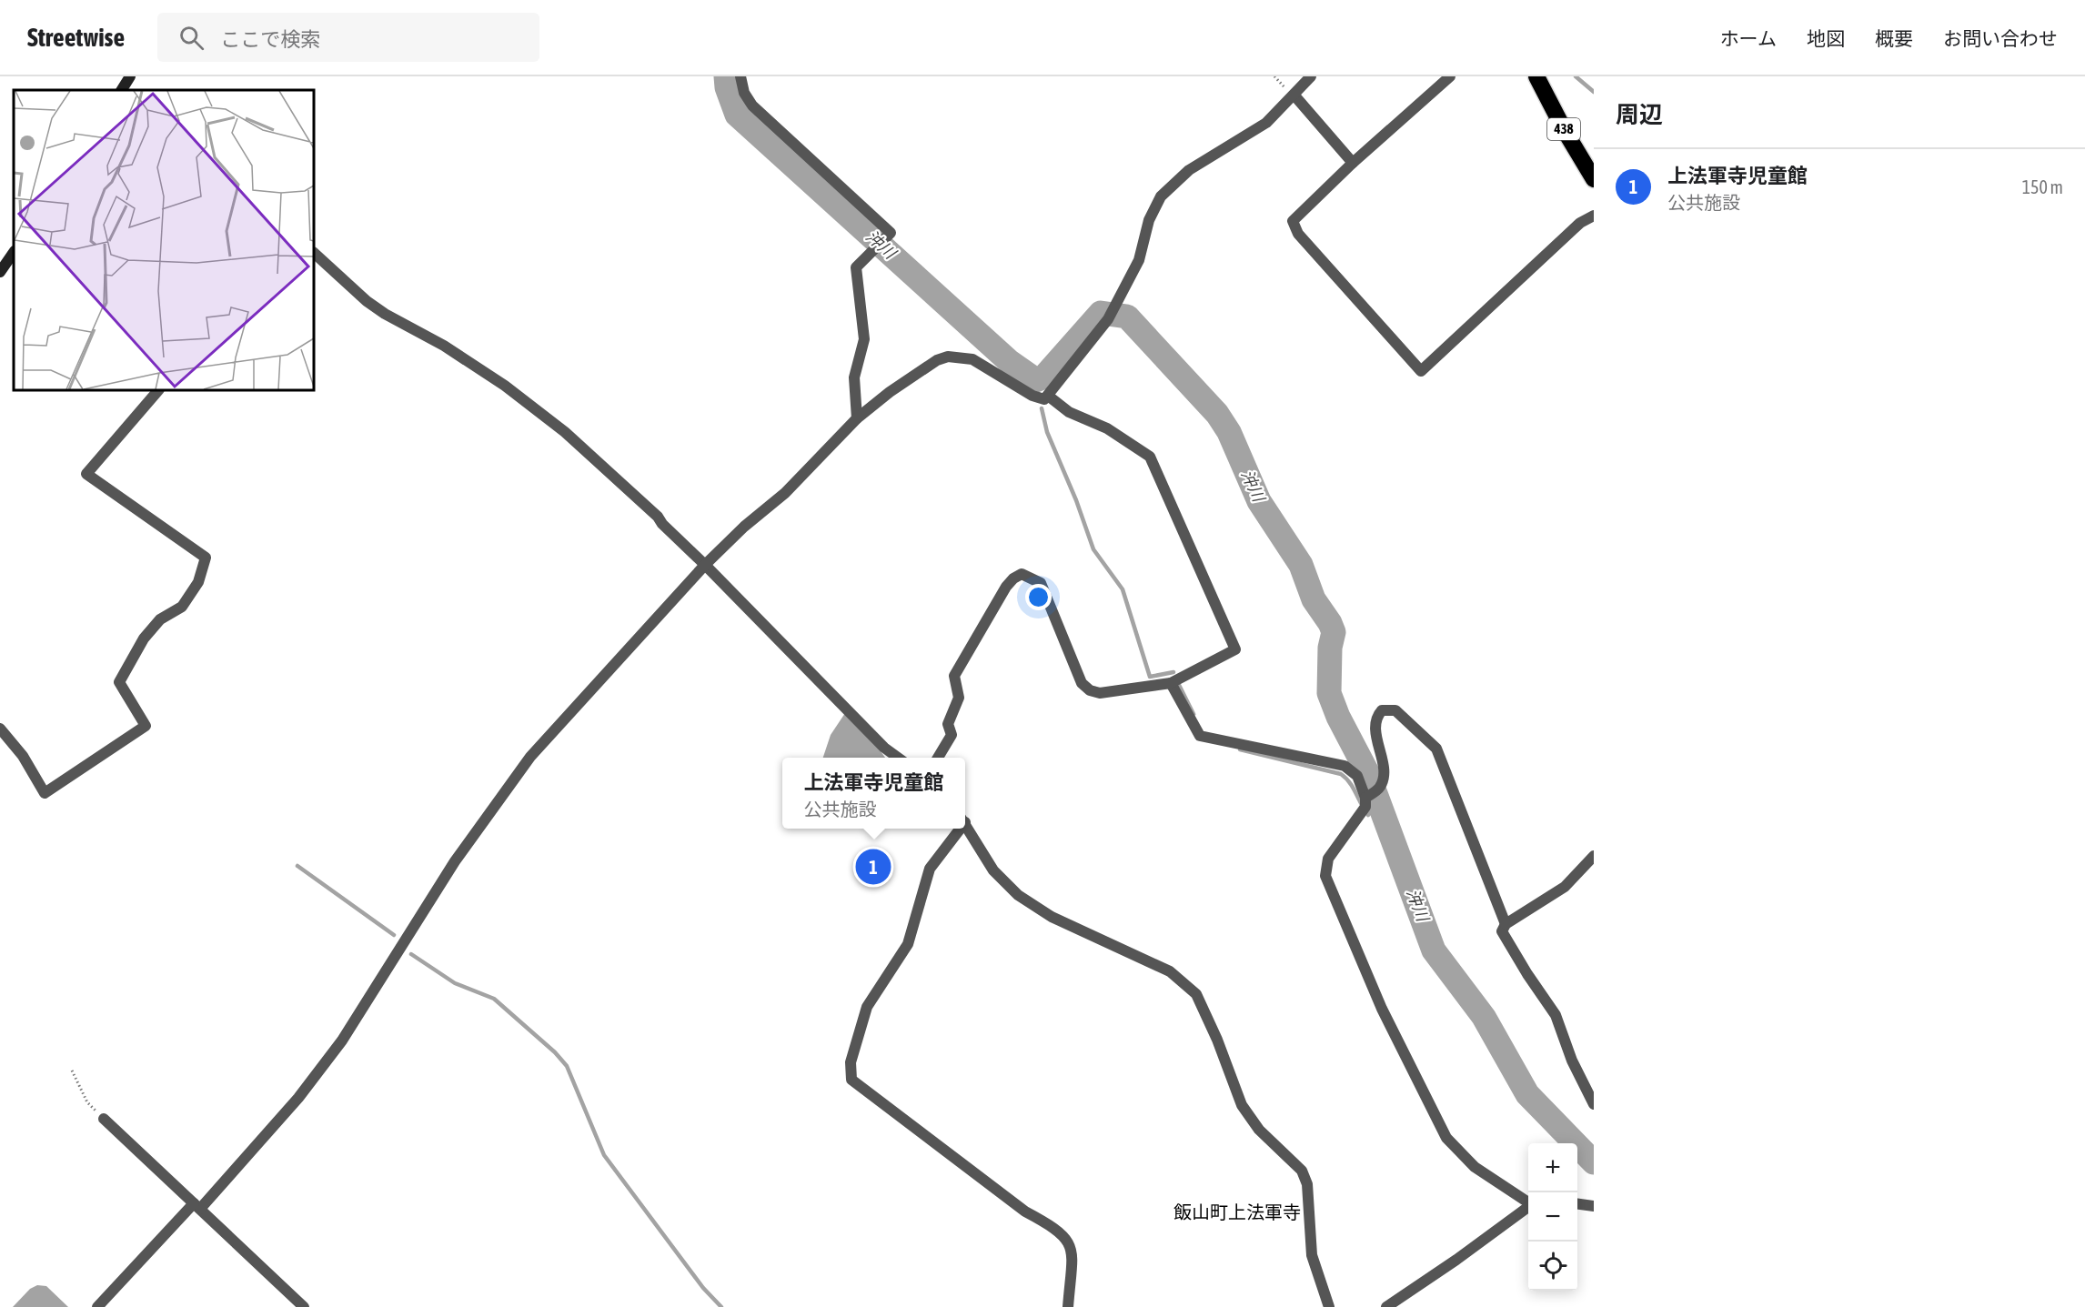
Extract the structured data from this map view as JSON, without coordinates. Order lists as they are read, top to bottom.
{
  "streets": {
    "highway": ["438"]
  },
  "districts": ["飯山町上法軍寺"],
  "water": ["沖川"],
  "page": {
    "header": "Streetwise",
    "search": "ここで検索",
    "nav": [
      "ホーム",
      "地図",
      "概要",
      "お問い合わせ"
    ],
    "heading": "周辺",
    "list": [
      {
        "mark": "1",
        "name": "上法軍寺児童館",
        "note": "公共施設",
        "value": "150 m"
      }
    ],
    "popup": ["上法軍寺児童館", "公共施設"],
    "pins": "1",
    "map_buttons": ["+", "−"]
  }
}
